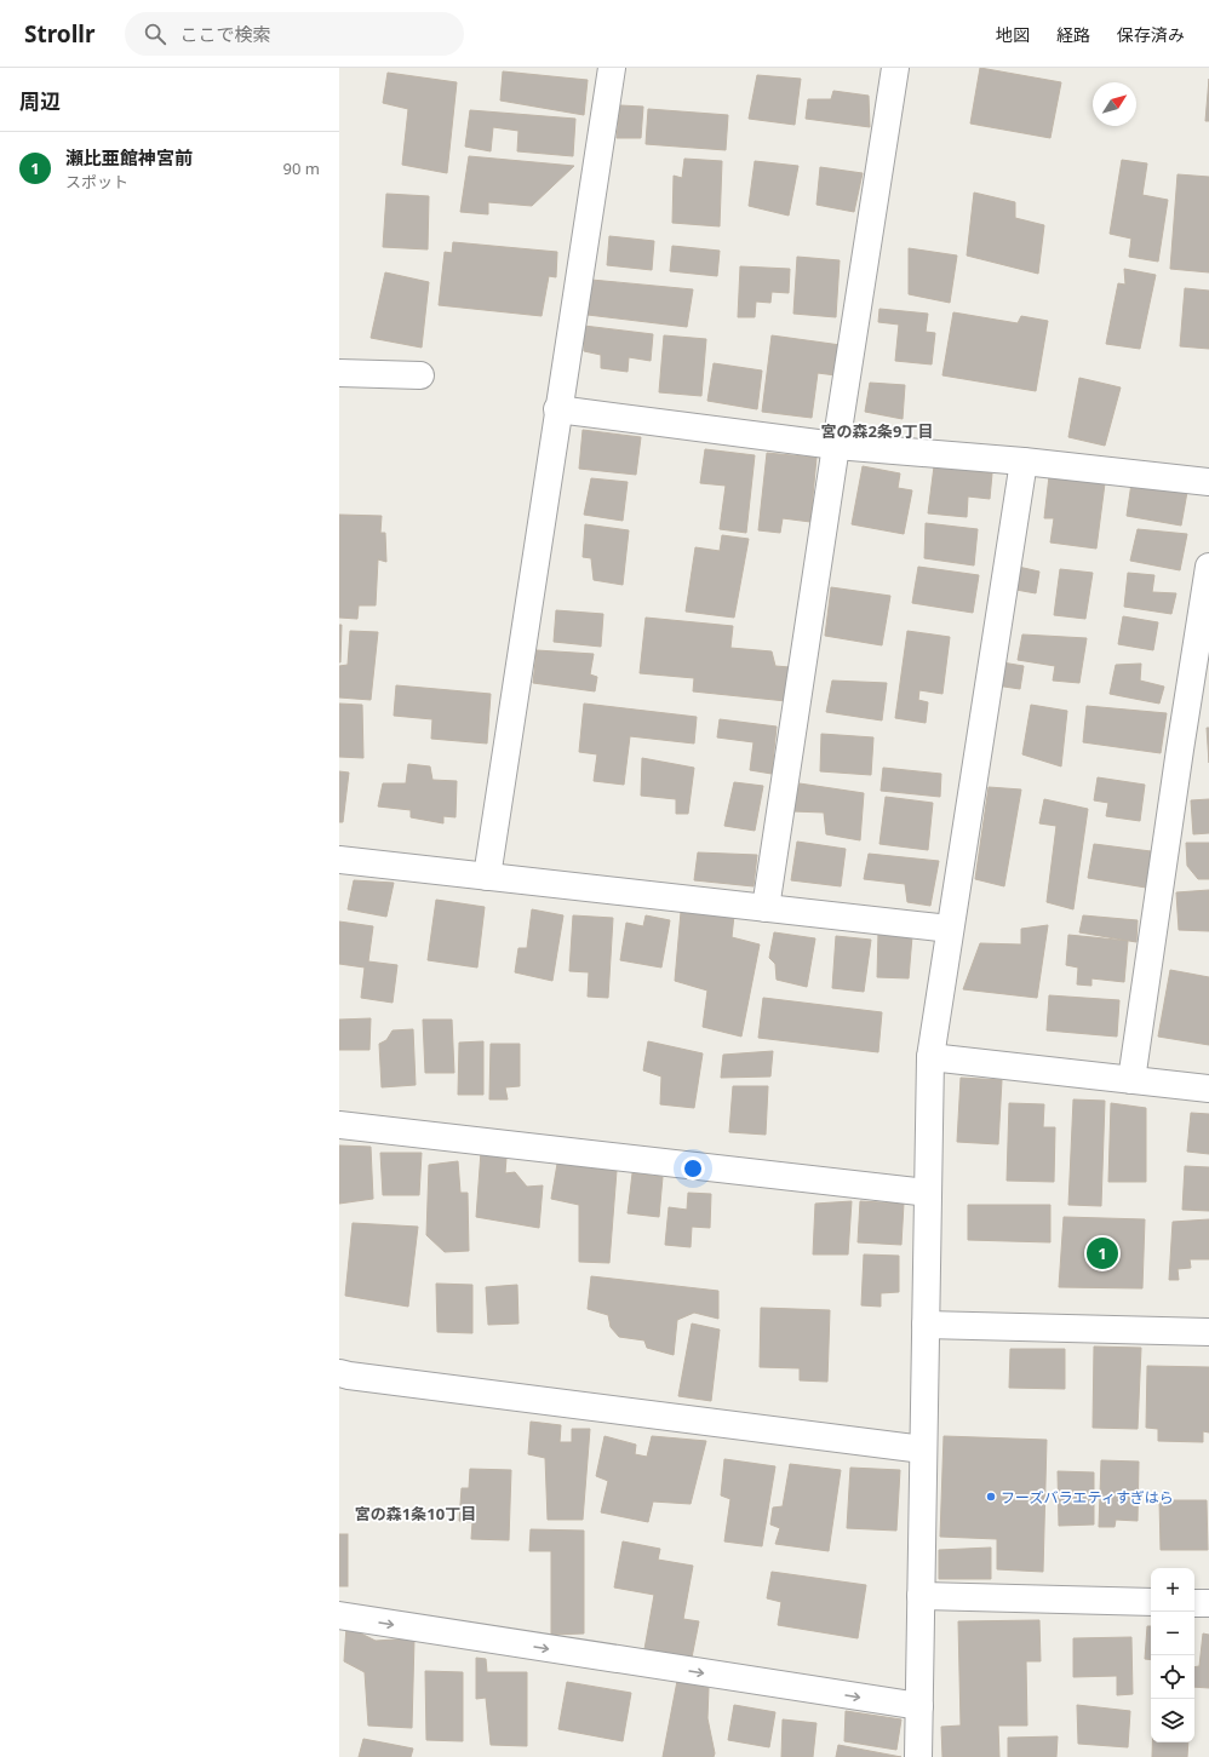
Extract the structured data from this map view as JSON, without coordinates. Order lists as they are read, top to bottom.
{
  "districts": ["宮の森2条9丁目", "宮の森1条10丁目"],
  "places": ["フーズバラエティすぎはら"],
  "north": "top right",
  "page": {
    "header": "Strollr",
    "search": "ここで検索",
    "nav": ["地図", "経路", "保存済み"],
    "heading": "周辺",
    "list": [
      {
        "mark": "1",
        "name": "瀬比亜館神宮前",
        "note": "スポット",
        "value": "90 m"
      }
    ],
    "pins": "1",
    "map_buttons": ["+", "−"]
  }
}
